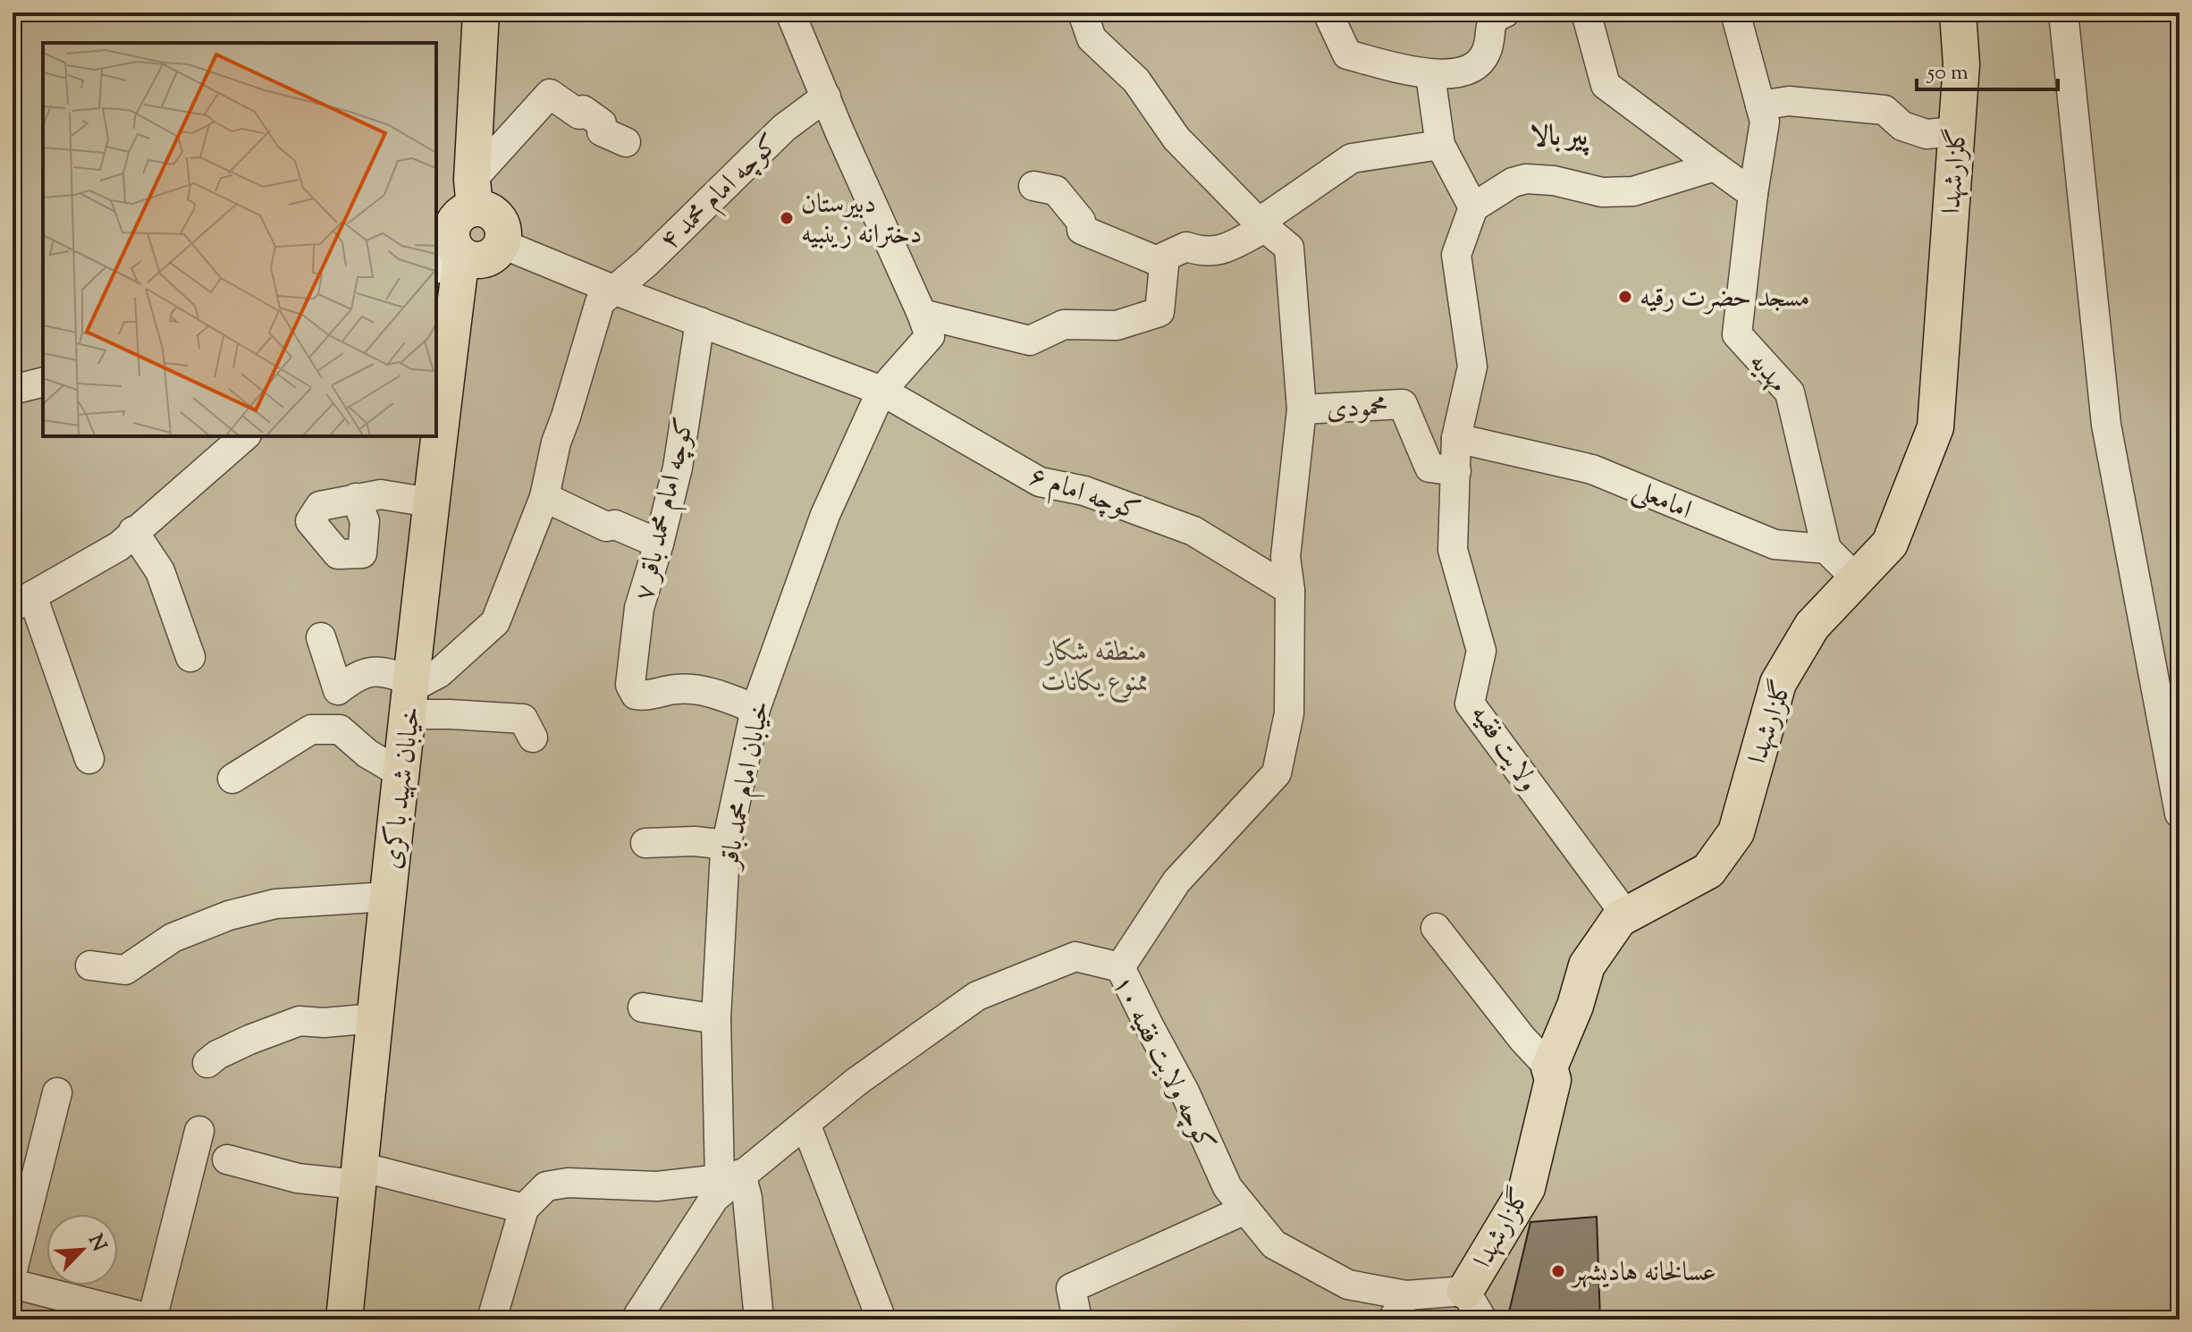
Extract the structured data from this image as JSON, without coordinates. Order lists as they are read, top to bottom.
{
  "streets": {
    "main road": ["گلزارشهدا", "خیابان شهید باکری"],
    "street": [
      "کوچه امام محمد ۴",
      "مهدیه",
      "محمودی",
      "کوچه امام ۶",
      "امامعلی",
      "کوچه امام محمد باقر ۷",
      "ولایت فقیه",
      "خیابان امام محمد باقر",
      "کوچه ولایت فقیه ۱۰"
    ]
  },
  "crossings": [
    ["گلزارشهدا", "ولایت فقیه"],
    ["گلزارشهدا", "کوچه ولایت فقیه ۱۰"],
    ["کوچه امام محمد ۴", "کوچه امام ۶"],
    ["کوچه امام محمد ۴", "خیابان شهید باکری"],
    ["مهدیه", "امامعلی"],
    ["محمودی", "ولایت فقیه"],
    ["کوچه امام ۶", "کوچه امام محمد باقر ۷"],
    ["کوچه امام ۶", "خیابان امام محمد باقر"],
    ["امامعلی", "ولایت فقیه"],
    ["کوچه امام محمد باقر ۷", "خیابان امام محمد باقر"],
    ["خیابان امام محمد باقر", "کوچه ولایت فقیه ۱۰"]
  ],
  "districts": ["پیر بالا"],
  "parks": ["منطقه شکار ممنوع یکانات"],
  "places": ["دبیرستان دخترانه زینبیه", "مسجد حضرت رقیه", "عسالخانه هادیشهر"],
  "scale_bar": "50 m",
  "north": "top right"
}
